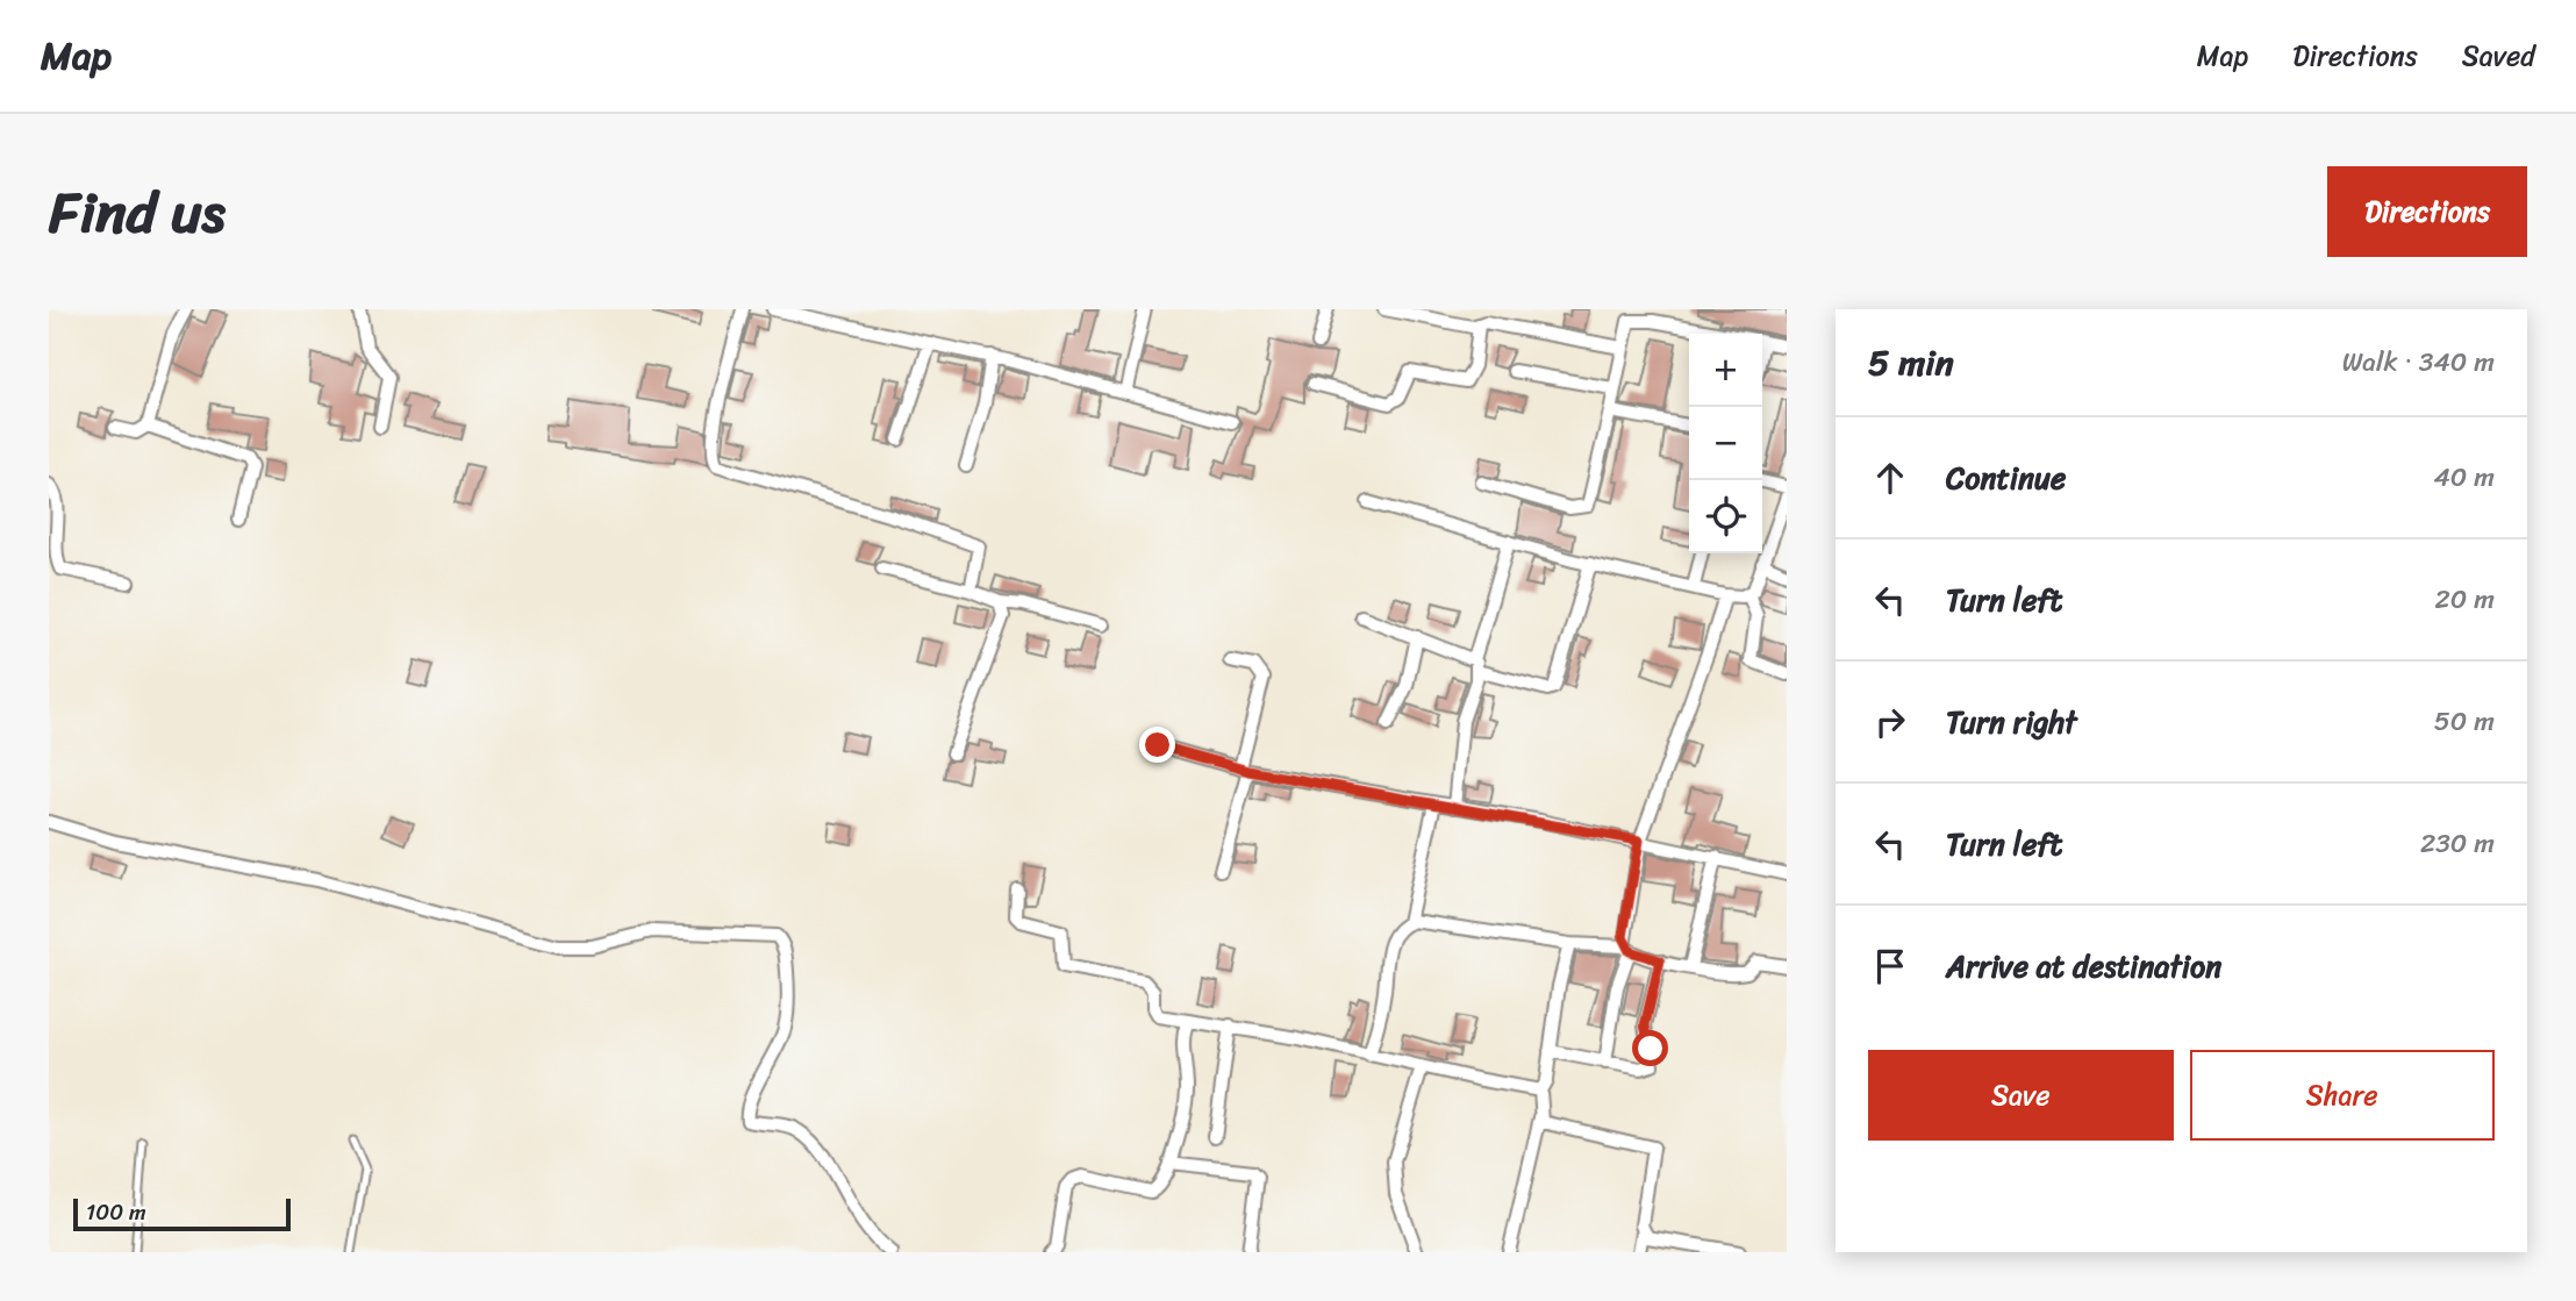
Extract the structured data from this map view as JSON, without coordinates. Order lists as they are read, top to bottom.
{
  "scale_bar": "100 m",
  "page": {
    "header": "Map",
    "nav": ["Map", "Directions", "Saved"],
    "title": "Find us",
    "buttons": [
      "Directions",
      ["Save", "Share"]
    ],
    "heading": ["5 min", "Walk · 340 m"],
    "map_buttons": ["+", "−"],
    "list": [
      ["Continue", "40 m"],
      ["Turn left", "20 m"],
      ["Turn right", "50 m"],
      ["Turn left", "230 m"],
      "Arrive at destination"
    ],
    "scale": "100 m"
  }
}
